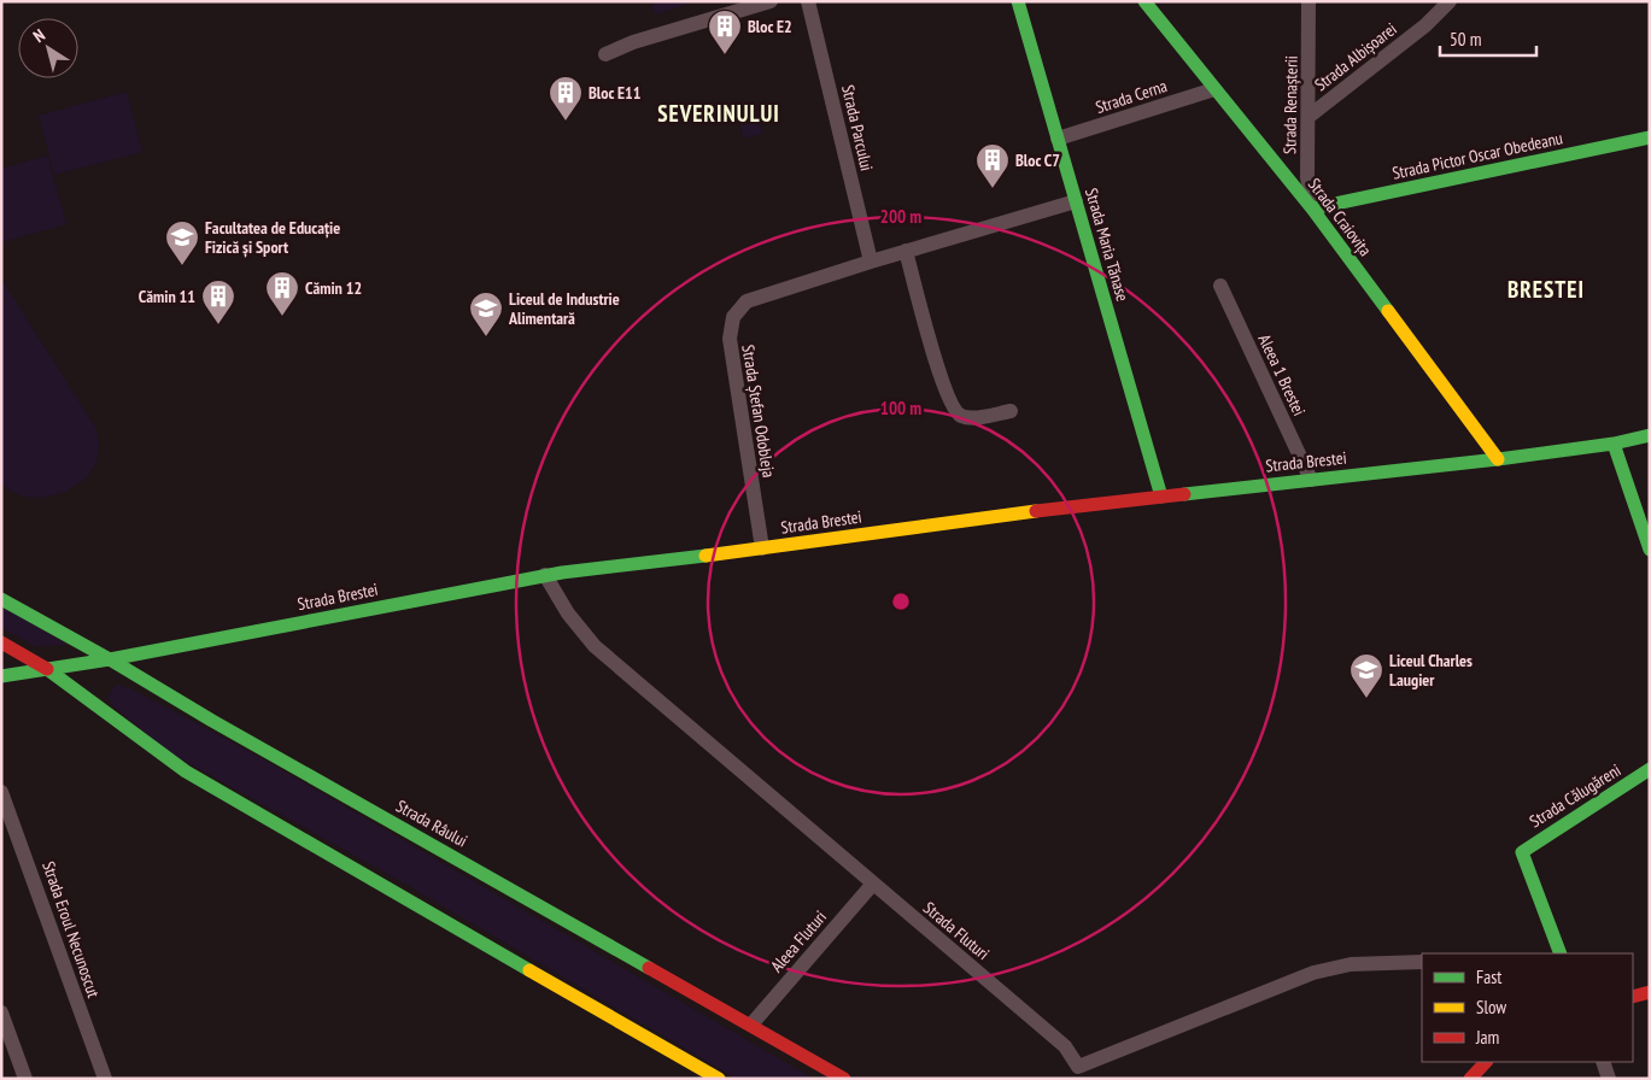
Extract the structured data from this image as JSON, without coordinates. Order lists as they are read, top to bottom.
{
  "streets": {
    "main road": [
      "Strada Pictor Oscar Obedeanu",
      "Strada Craiovița",
      "Strada Maria Tănase",
      "Strada Brestei",
      "Strada Călugăreni",
      "Strada Râului"
    ],
    "street": [
      "Strada Albișoarei",
      "Strada Cerna",
      "Strada Renașterii",
      "Strada Parcului",
      "Aleea 1 Brestei",
      "Strada Ștefan Odobleja",
      "Strada Eroul Necunoscut",
      "Strada Fluturi",
      "Aleea Fluturi"
    ]
  },
  "crossings": [
    ["Strada Albișoarei", "Strada Renașterii"],
    ["Strada Cerna", "Strada Craiovița"],
    ["Strada Cerna", "Strada Maria Tănase"],
    ["Strada Renașterii", "Strada Pictor Oscar Obedeanu"],
    ["Strada Renașterii", "Strada Craiovița"],
    ["Strada Parcului", "Strada Ștefan Odobleja"],
    ["Strada Pictor Oscar Obedeanu", "Strada Craiovița"],
    ["Strada Craiovița", "Strada Brestei"],
    ["Strada Maria Tănase", "Strada Ștefan Odobleja"],
    ["Strada Maria Tănase", "Strada Brestei"],
    ["Aleea 1 Brestei", "Strada Brestei"],
    ["Strada Ștefan Odobleja", "Strada Brestei"],
    ["Strada Brestei", "Strada Râului"],
    ["Strada Brestei", "Strada Fluturi"],
    ["Strada Râului", "Aleea Fluturi"],
    ["Strada Fluturi", "Aleea Fluturi"]
  ],
  "districts": ["SEVERINULUI", "BRESTEI"],
  "places": {
    "building": [
      "Bloc E2",
      "Bloc E11",
      "Bloc C7",
      "Cămin 12",
      "Cămin 11"
    ],
    "school or university": ["Facultatea de Educație Fizică și Sport", "Liceul de Industrie Alimentară", "Liceul Charles Laugier"]
  },
  "legend": ["Fast", "Slow", "Jam"],
  "scale_bar": "50 m",
  "north": "top left",
  "rings": ["200 m", "100 m"]
}
